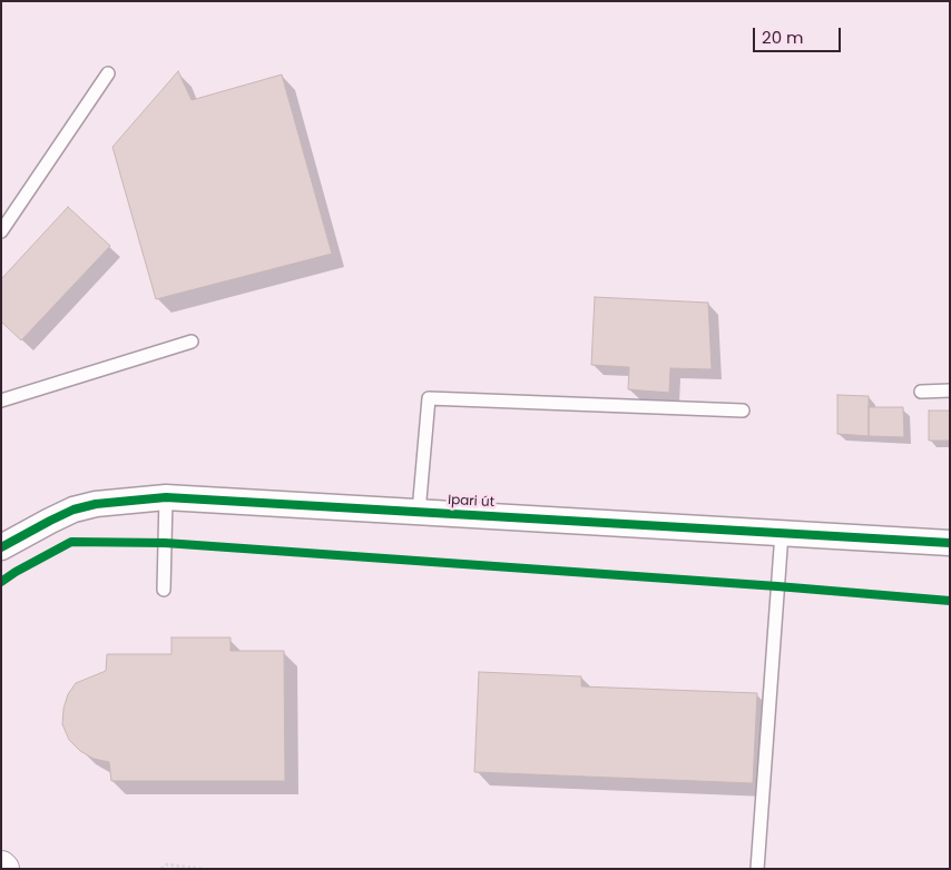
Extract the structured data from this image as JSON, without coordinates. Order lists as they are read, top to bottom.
{
  "streets": {
    "street": ["Ipari út"]
  },
  "scale_bar": "20 m"
}
